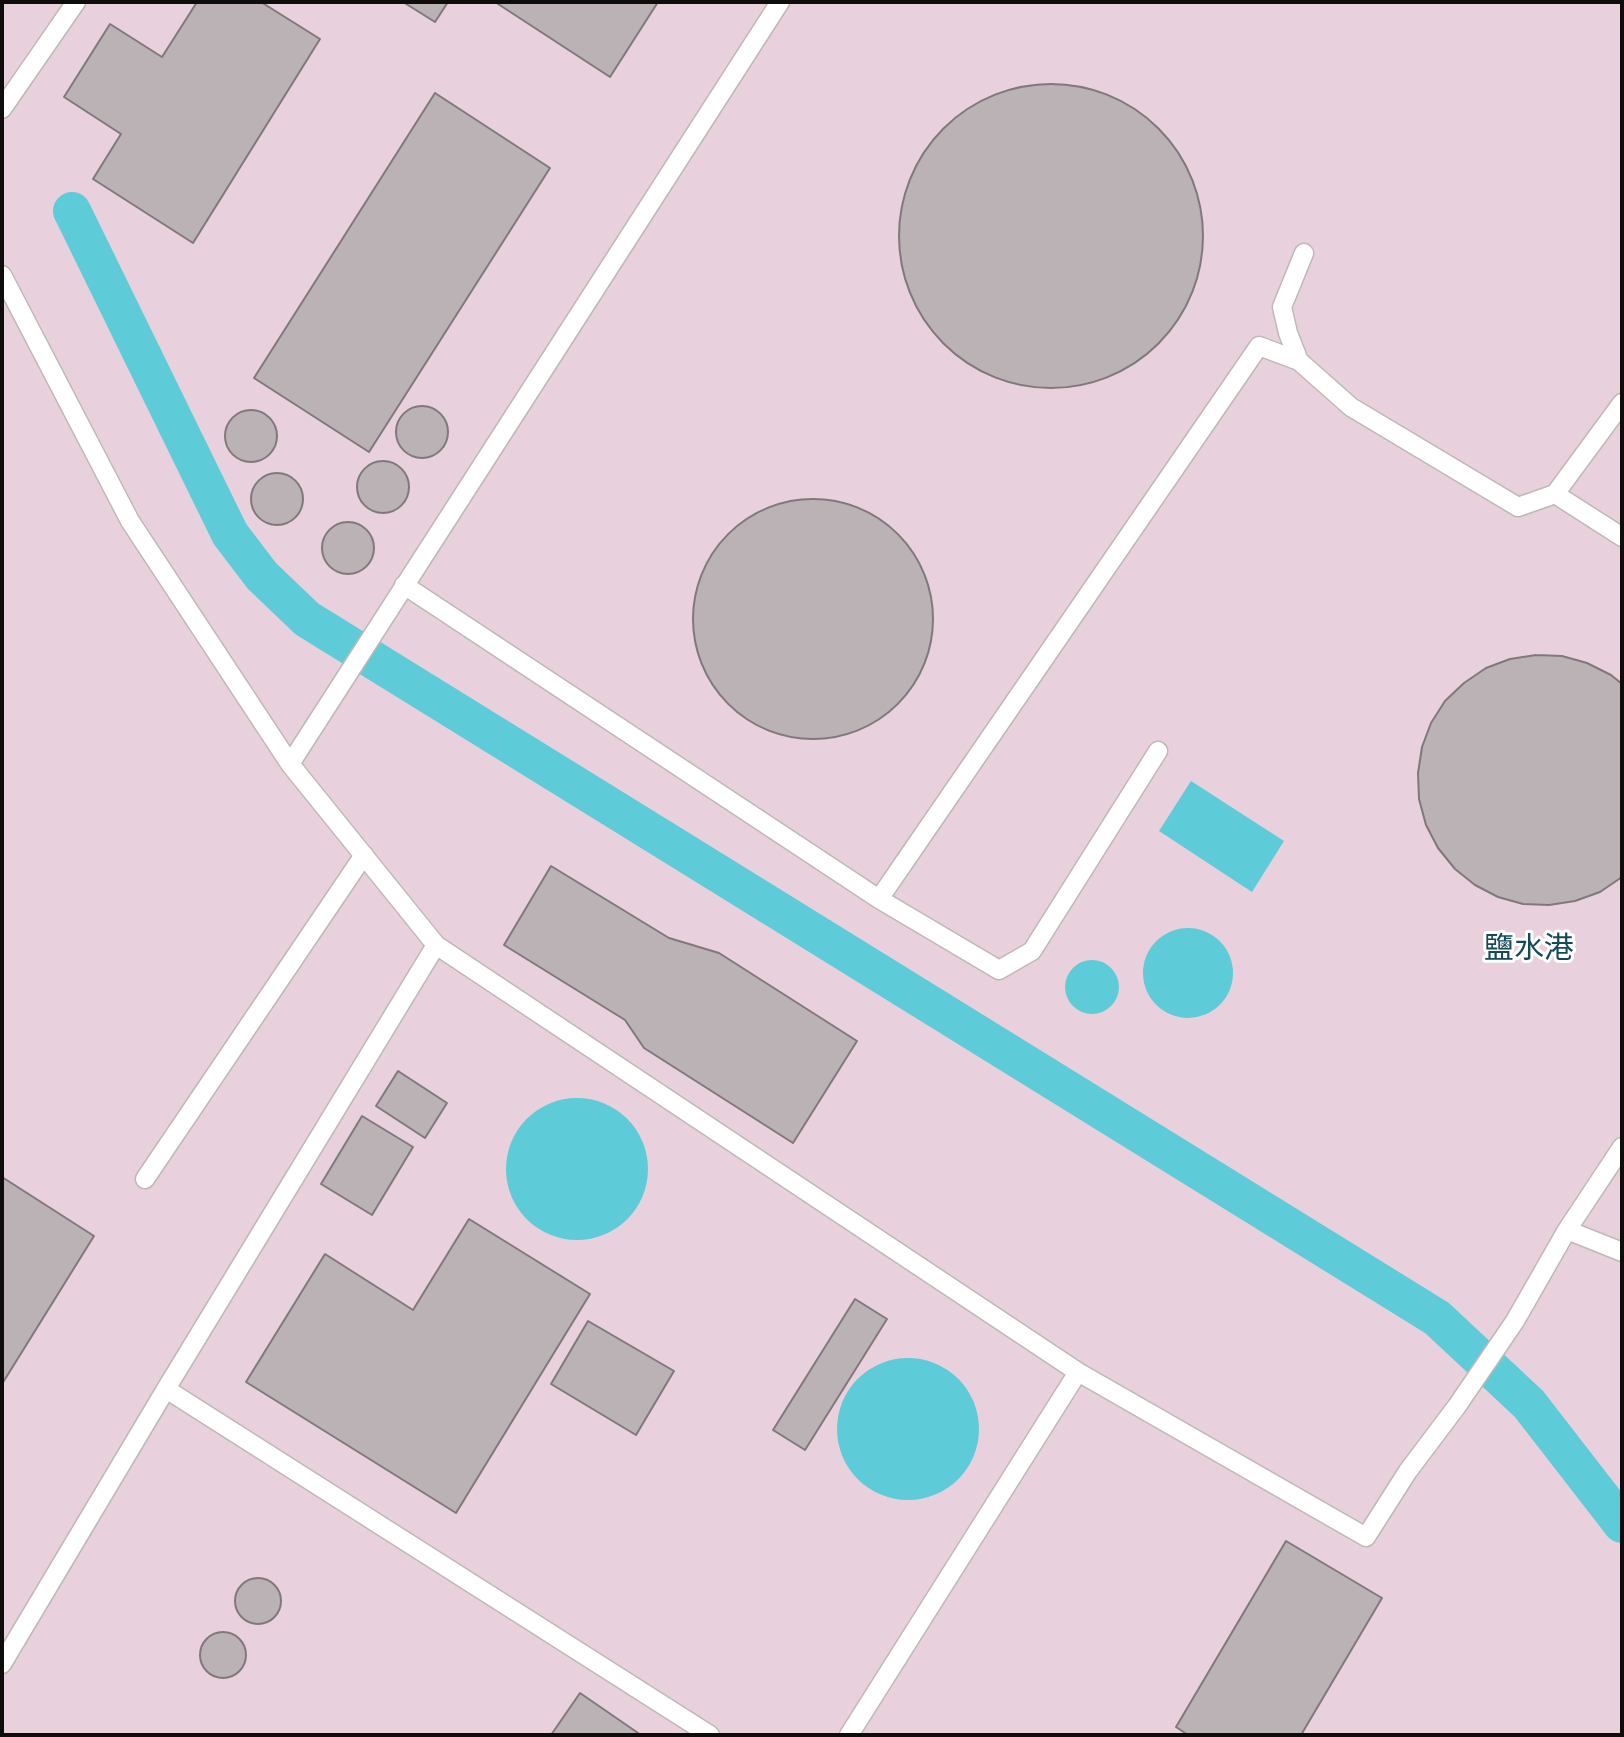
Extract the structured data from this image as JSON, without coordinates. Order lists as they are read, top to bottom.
{
  "districts": ["鹽水港"]
}
